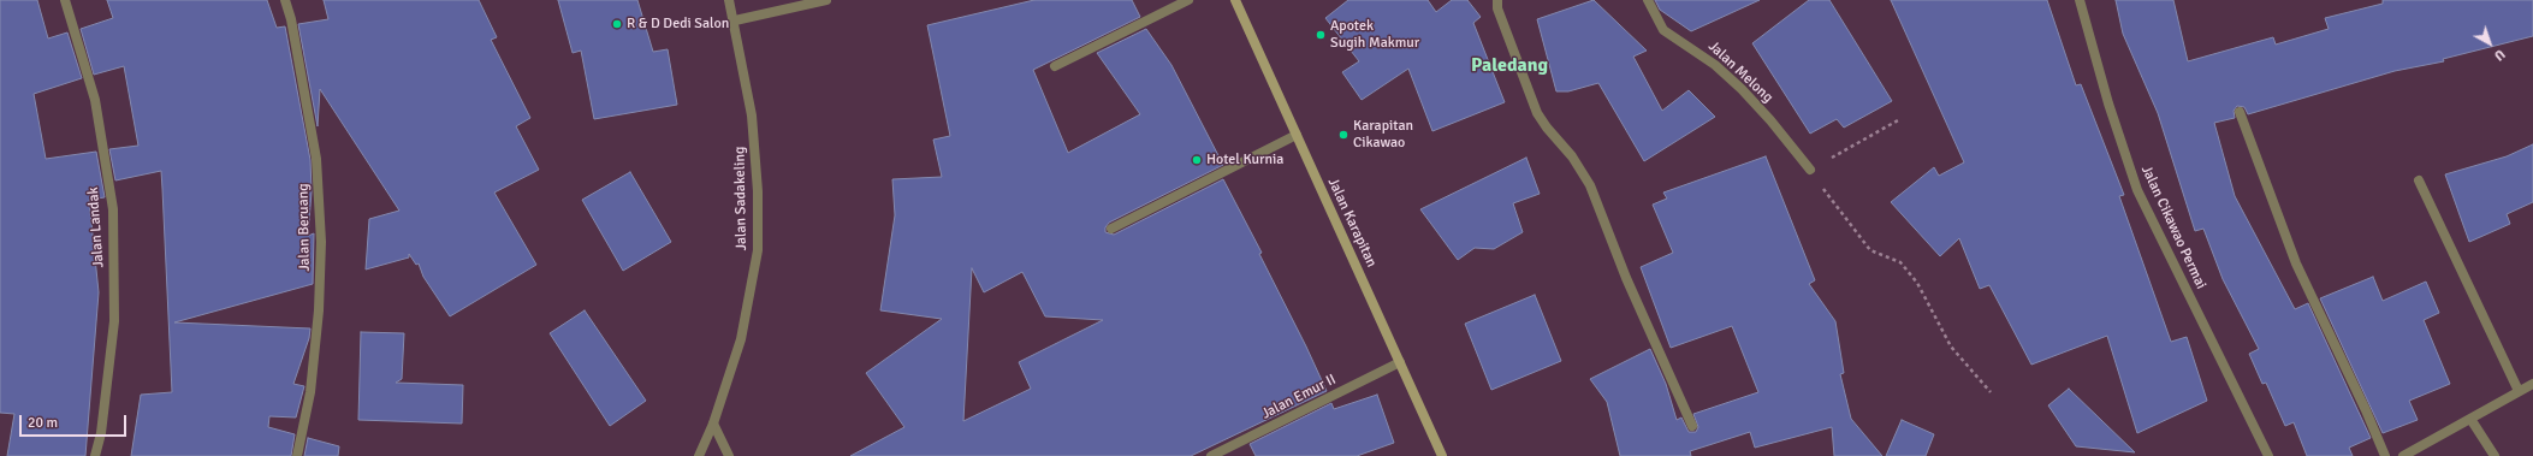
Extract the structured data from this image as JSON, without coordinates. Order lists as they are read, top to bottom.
{
  "streets": {
    "main road": ["Jalan Karapitan"],
    "street": [
      "Jalan Melong",
      "Jalan Sadakeling",
      "Jalan Landak",
      "Jalan Beruang",
      "Jalan Cikawao Permai",
      "Jalan Emur II"
    ]
  },
  "crossings": [
    ["Jalan Karapitan", "Jalan Emur II"]
  ],
  "districts": ["Paledang"],
  "places": [
    "R & D Dedi Salon",
    "Apotek Sugih Makmur",
    "Karapitan Cikawao",
    "Hotel Kurnia"
  ],
  "scale_bar": "20 m",
  "north": "bottom right"
}
